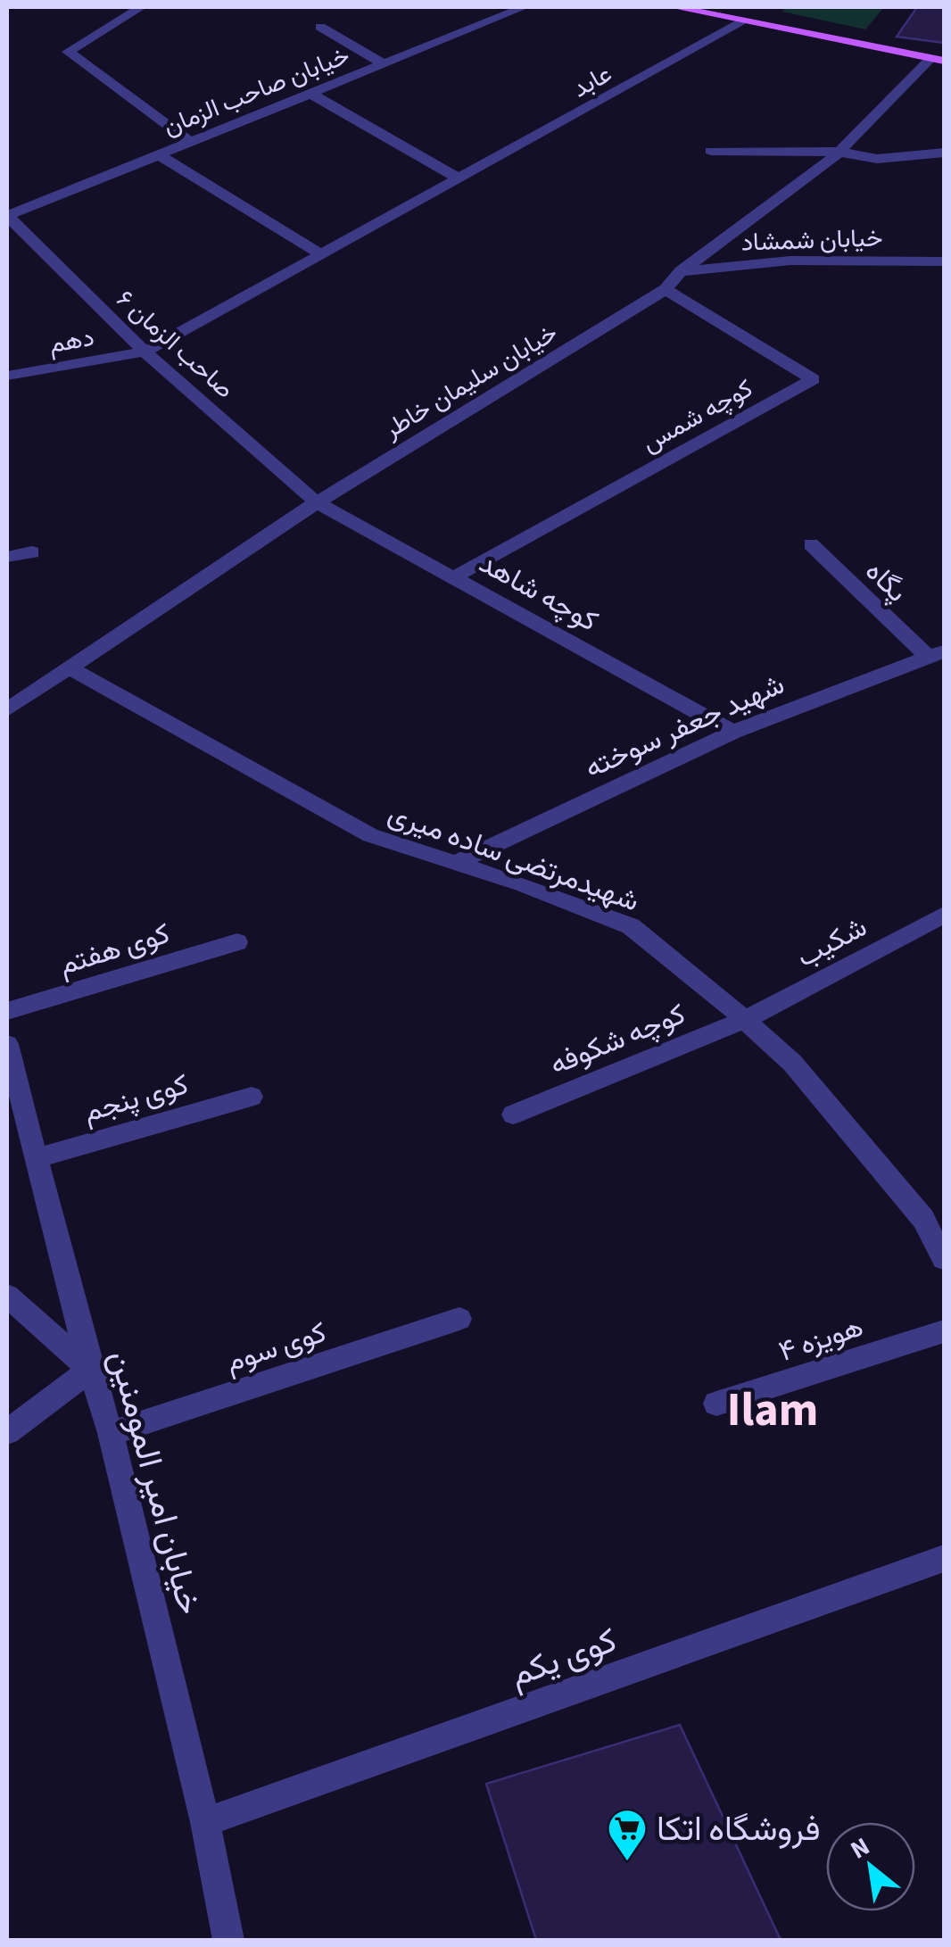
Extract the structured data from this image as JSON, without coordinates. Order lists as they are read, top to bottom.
{
  "streets": {
    "street": [
      "عابد",
      "خیابان صاحب الزمان",
      "خیابان شمشاد",
      "دهم",
      "صاحب الزمان ۶",
      "خیابان سلیمان خاطر",
      "کوچه شمس",
      "پگاه",
      "کوچه شاهد",
      "شهید جعفر سوخته",
      "شهیدمرتضی ساده میری",
      "شکیب",
      "کوی هفتم",
      "کوچه شکوفه",
      "کوی پنجم",
      "هویزه ۴",
      "کوی سوم",
      "خیابان امیر المومنین",
      "کوی یکم"
    ]
  },
  "crossings": [
    ["عابد", "دهم"],
    ["خیابان صاحب الزمان", "صاحب الزمان ۶"],
    ["خیابان شمشاد", "خیابان سلیمان خاطر"],
    ["دهم", "صاحب الزمان ۶"],
    ["صاحب الزمان ۶", "خیابان سلیمان خاطر"],
    ["صاحب الزمان ۶", "کوچه شاهد"],
    ["خیابان سلیمان خاطر", "کوچه شمس"],
    ["خیابان سلیمان خاطر", "کوچه شاهد"],
    ["خیابان سلیمان خاطر", "شهیدمرتضی ساده میری"],
    ["کوچه شمس", "کوچه شاهد"],
    ["پگاه", "شهید جعفر سوخته"],
    ["کوچه شاهد", "شهید جعفر سوخته"],
    ["شهید جعفر سوخته", "شهیدمرتضی ساده میری"],
    ["شهیدمرتضی ساده میری", "شکیب"],
    ["شهیدمرتضی ساده میری", "کوچه شکوفه"],
    ["شکیب", "کوچه شکوفه"],
    ["کوی پنجم", "خیابان امیر المومنین"],
    ["کوی سوم", "خیابان امیر المومنین"],
    ["خیابان امیر المومنین", "کوی یکم"]
  ],
  "districts": ["Ilam"],
  "places": {
    "supermarket": ["فروشگاه اتکا"]
  },
  "north": "top left"
}
